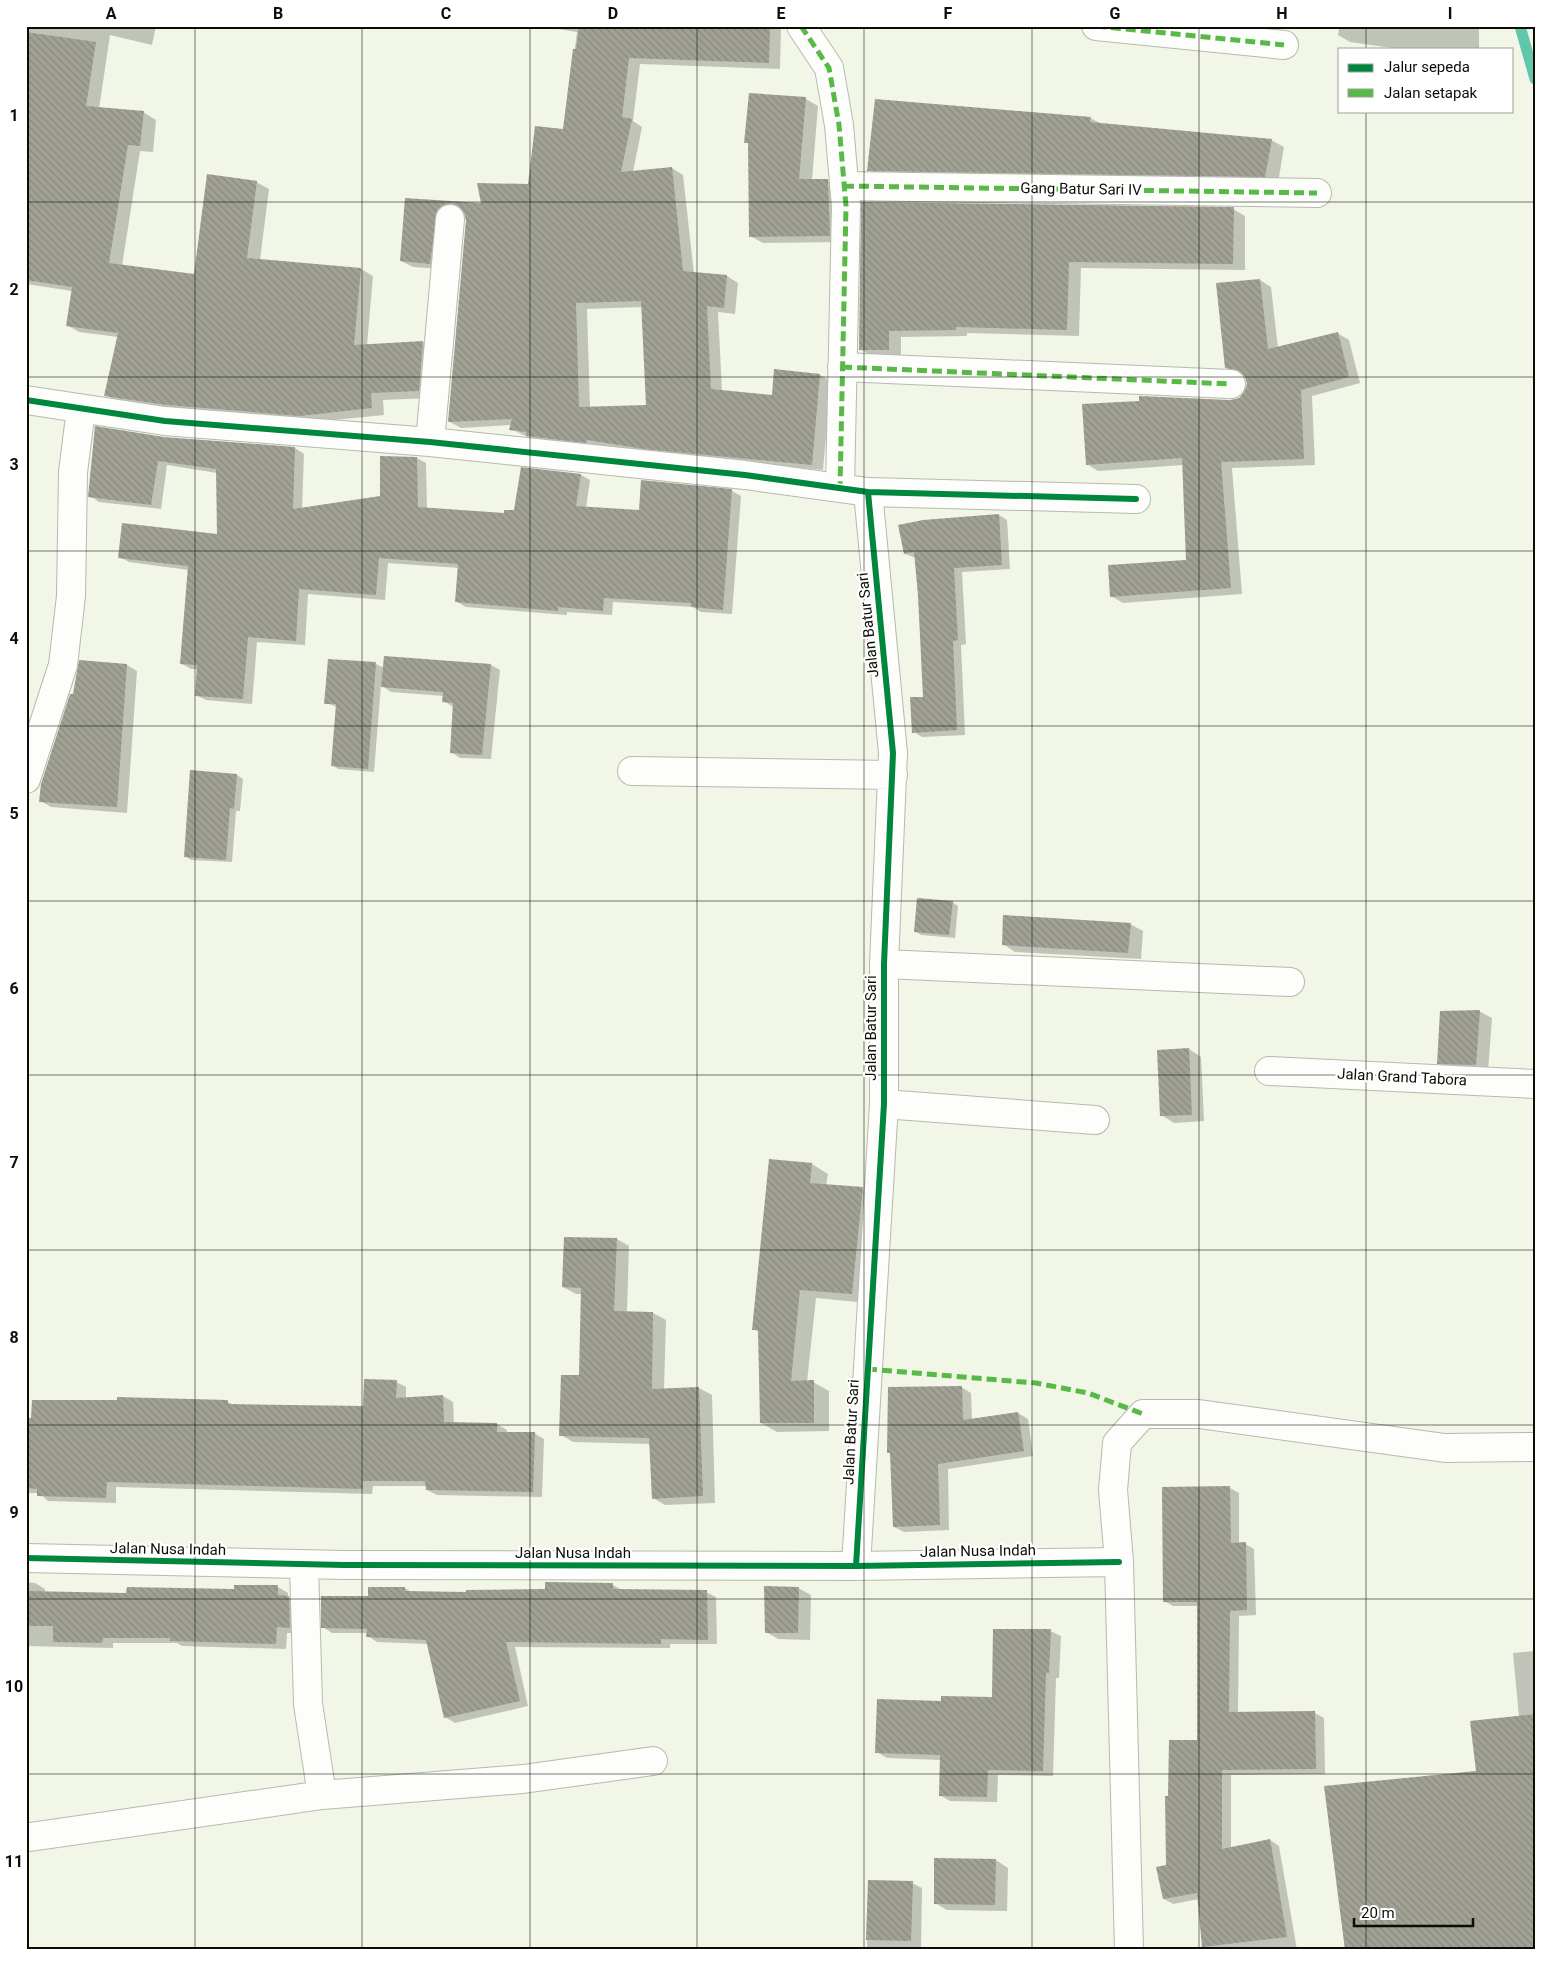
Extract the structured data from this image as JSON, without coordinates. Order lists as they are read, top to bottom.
{
  "streets": {
    "street": [
      "Gang Batur Sari IV",
      "Jalan Batur Sari",
      "Jalan Grand Tabora",
      "Jalan Nusa Indah"
    ]
  },
  "crossings": [
    ["Jalan Batur Sari", "Jalan Nusa Indah"]
  ],
  "legend": ["Jalur sepeda", "Jalan setapak"],
  "scale_bar": "20 m",
  "grid": {
    "columns": [
      "A",
      "B",
      "C",
      "D",
      "E",
      "F",
      "G",
      "H",
      "I"
    ],
    "rows": [
      "1",
      "2",
      "3",
      "4",
      "5",
      "6",
      "7",
      "8",
      "9",
      "10",
      "11"
    ]
  }
}
